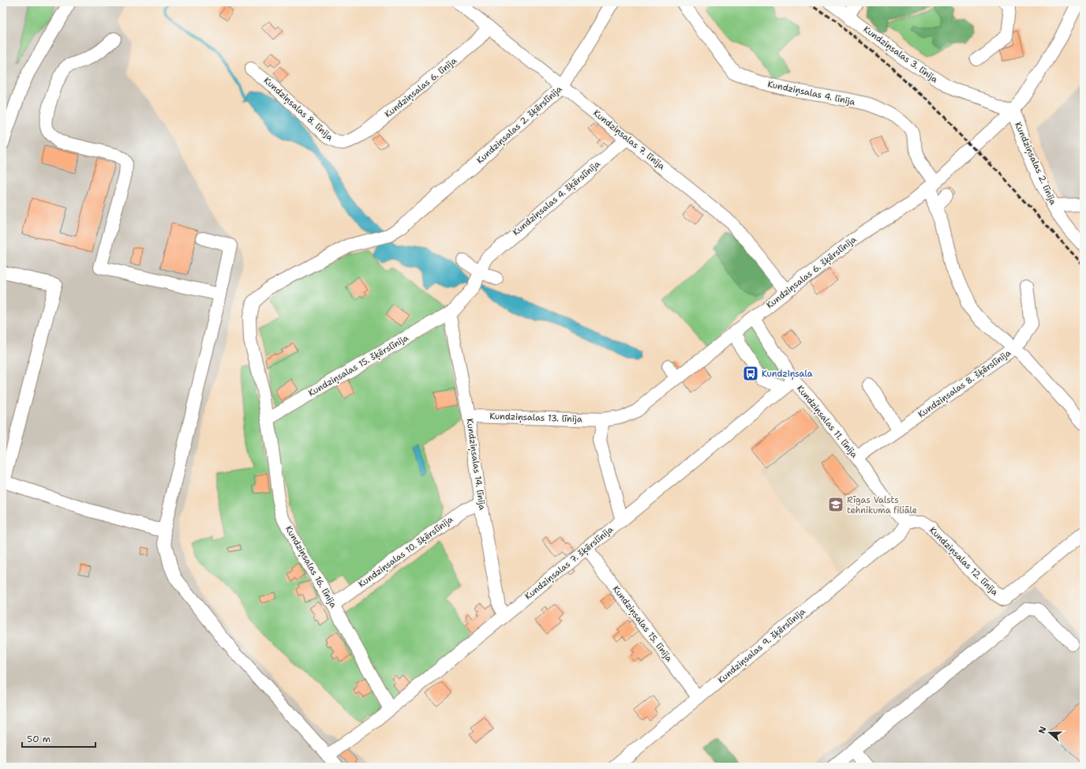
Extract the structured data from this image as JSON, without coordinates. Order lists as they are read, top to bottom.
{
  "streets": {
    "street": [
      "Kundziņsalas 3. līnija",
      "Kundziņsalas 6. līnija",
      "Kundziņsalas 4. līnija",
      "Kundziņsalas 8. līnija",
      "Kundziņsalas 2. šķērslīnija",
      "Kundziņsalas 7. līnija",
      "Kundziņsalas 2. līnija",
      "Kundziņsalas 4. šķērslīnija",
      "Kundziņsalas 6. šķērslīnija",
      "Kundziņsalas 15. šķērslīnija",
      "Kundziņsalas 8. šķērslīnija",
      "Kundziņsalas 13. līnija",
      "Kundziņsalas 11. līnija",
      "Kundziņsalas 14. līnija",
      "Kundziņsalas 10. šķērslīnija",
      "Kundziņsalas 12. līnija",
      "Kundziņsalas 7. šķērslīnija",
      "Kundziņsalas 16. līnija",
      "Kundziņsalas 15. līnija",
      "Kundziņsalas 9. šķērslīnija"
    ]
  },
  "crossings": [
    ["Kundziņsalas 3. līnija", "Kundziņsalas 2. līnija"],
    ["Kundziņsalas 3. līnija", "Kundziņsalas 6. šķērslīnija"],
    ["Kundziņsalas 6. līnija", "Kundziņsalas 8. līnija"],
    ["Kundziņsalas 6. līnija", "Kundziņsalas 7. līnija"],
    ["Kundziņsalas 4. līnija", "Kundziņsalas 6. šķērslīnija"],
    ["Kundziņsalas 4. līnija", "Kundziņsalas 8. šķērslīnija"],
    ["Kundziņsalas 2. šķērslīnija", "Kundziņsalas 7. līnija"],
    ["Kundziņsalas 2. šķērslīnija", "Kundziņsalas 16. līnija"],
    ["Kundziņsalas 7. līnija", "Kundziņsalas 4. šķērslīnija"],
    ["Kundziņsalas 7. līnija", "Kundziņsalas 6. šķērslīnija"],
    ["Kundziņsalas 2. līnija", "Kundziņsalas 6. šķērslīnija"],
    ["Kundziņsalas 4. šķērslīnija", "Kundziņsalas 15. šķērslīnija"],
    ["Kundziņsalas 6. šķērslīnija", "Kundziņsalas 13. līnija"],
    ["Kundziņsalas 6. šķērslīnija", "Kundziņsalas 11. līnija"],
    ["Kundziņsalas 15. šķērslīnija", "Kundziņsalas 14. līnija"],
    ["Kundziņsalas 15. šķērslīnija", "Kundziņsalas 16. līnija"],
    ["Kundziņsalas 8. šķērslīnija", "Kundziņsalas 11. līnija"],
    ["Kundziņsalas 13. līnija", "Kundziņsalas 14. līnija"],
    ["Kundziņsalas 11. līnija", "Kundziņsalas 12. līnija"],
    ["Kundziņsalas 11. līnija", "Kundziņsalas 7. šķērslīnija"],
    ["Kundziņsalas 11. līnija", "Kundziņsalas 9. šķērslīnija"],
    ["Kundziņsalas 14. līnija", "Kundziņsalas 10. šķērslīnija"],
    ["Kundziņsalas 14. līnija", "Kundziņsalas 7. šķērslīnija"],
    ["Kundziņsalas 10. šķērslīnija", "Kundziņsalas 16. līnija"],
    ["Kundziņsalas 12. līnija", "Kundziņsalas 9. šķērslīnija"],
    ["Kundziņsalas 7. šķērslīnija", "Kundziņsalas 16. līnija"],
    ["Kundziņsalas 7. šķērslīnija", "Kundziņsalas 15. līnija"],
    ["Kundziņsalas 15. līnija", "Kundziņsalas 9. šķērslīnija"]
  ],
  "places": {
    "bus stop": ["Kundziņsala"],
    "school or university": ["Rīgas Valsts tehnikuma filiāle"]
  },
  "scale_bar": "50 m",
  "north": "left"
}
